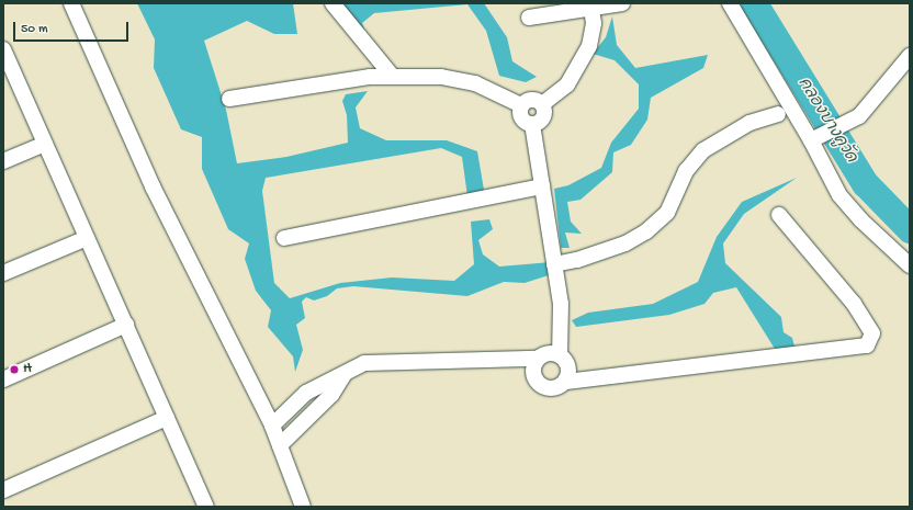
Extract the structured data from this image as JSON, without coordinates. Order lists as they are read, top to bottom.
{
  "water": ["คลองบางคูวัด"],
  "places": ["H"],
  "scale_bar": "50 m"
}
